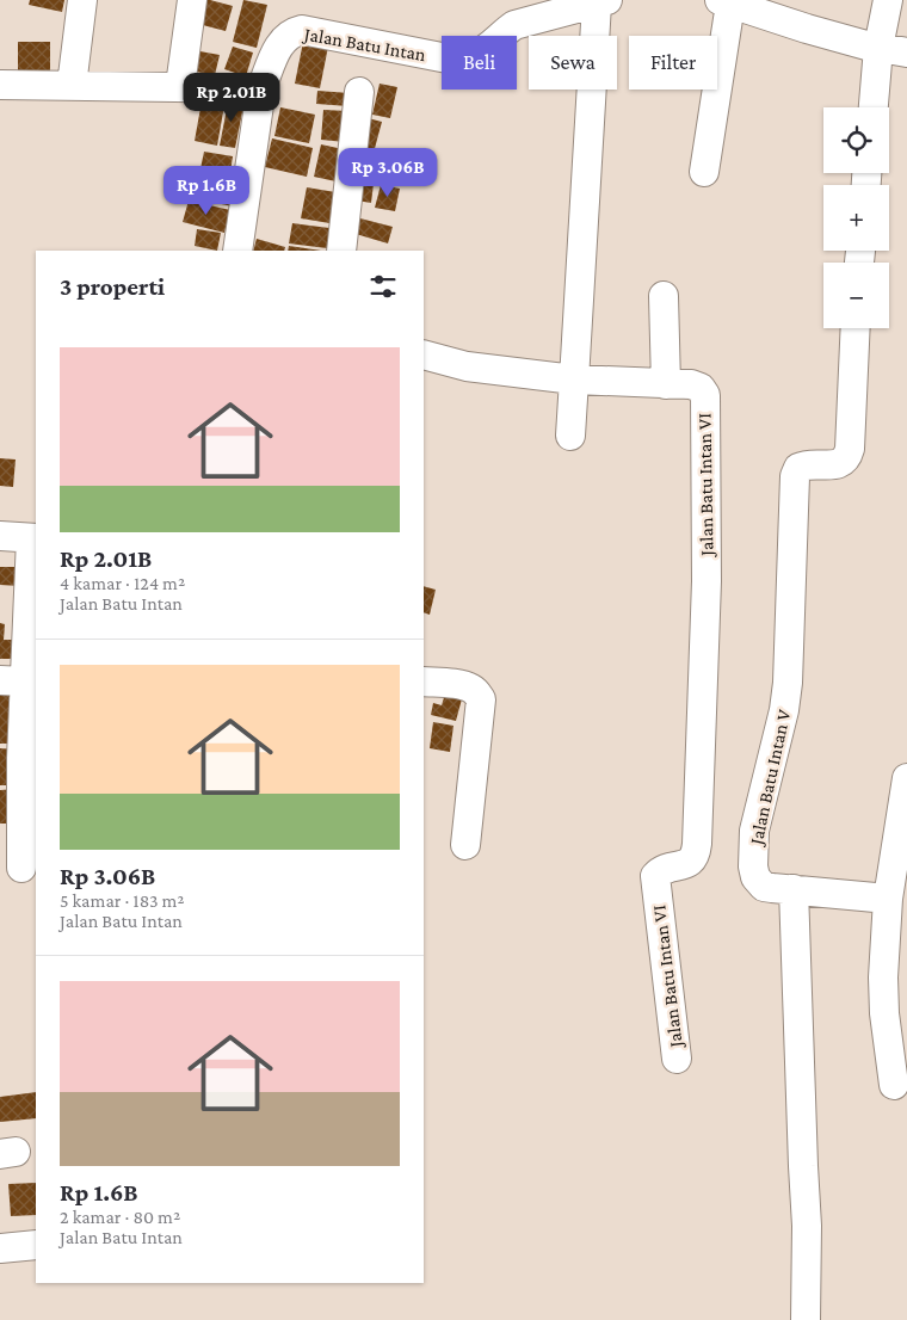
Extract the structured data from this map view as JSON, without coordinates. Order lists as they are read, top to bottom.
{
  "streets": {
    "street": ["Jalan Batu Intan", "Jalan Batu Intan VI", "Jalan Batu Intan V"]
  },
  "page": {
    "chip": ["Beli", "Sewa", "Filter"],
    "price": ["Rp 2.01B", "Rp 3.06B", "Rp 1.6B"],
    "map_buttons": ["+", "−"],
    "heading": "3 properti",
    "list": [
      {
        "name": "Rp 2.01B",
        "note": "4 kamar · 124 m² · Jalan Batu Intan"
      },
      {
        "name": "Rp 3.06B",
        "note": "5 kamar · 183 m² · Jalan Batu Intan"
      },
      {
        "name": "Rp 1.6B",
        "note": "2 kamar · 80 m² · Jalan Batu Intan"
      }
    ]
  }
}
